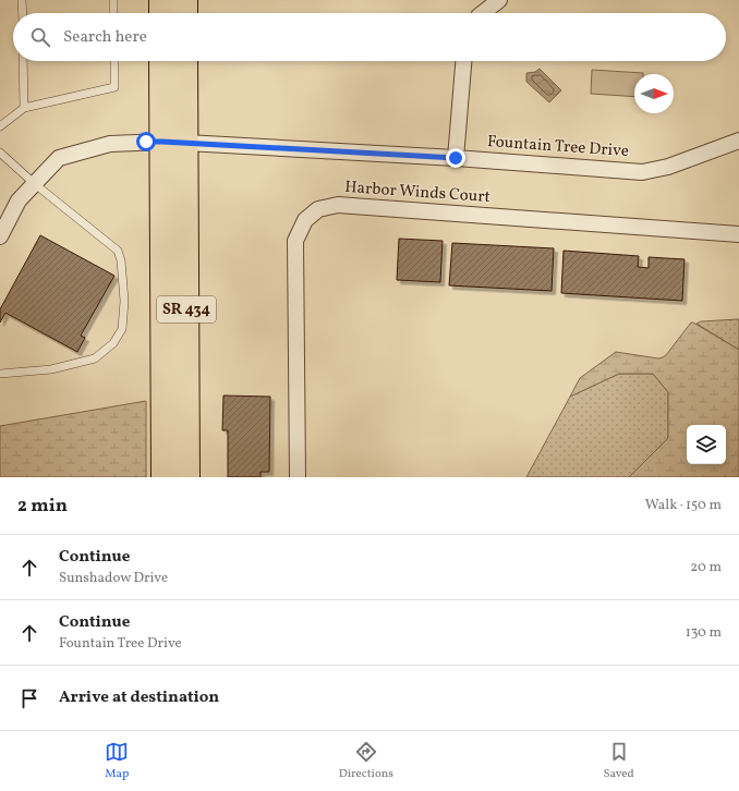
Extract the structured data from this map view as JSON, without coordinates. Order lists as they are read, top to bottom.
{
  "streets": {
    "main road": ["SR 434"],
    "street": ["Fountain Tree Drive", "Harbor Winds Court"]
  },
  "crossings": [
    ["Fountain Tree Drive", "SR 434"]
  ],
  "north": "right",
  "page": {
    "search": "Search here",
    "heading": ["2 min", "Walk · 150 m"],
    "list": [
      ["Continue", "Sunshadow Drive", "20 m"],
      ["Continue", "Fountain Tree Drive", "130 m"],
      "Arrive at destination"
    ],
    "nav": ["Map", "Directions", "Saved"]
  }
}
